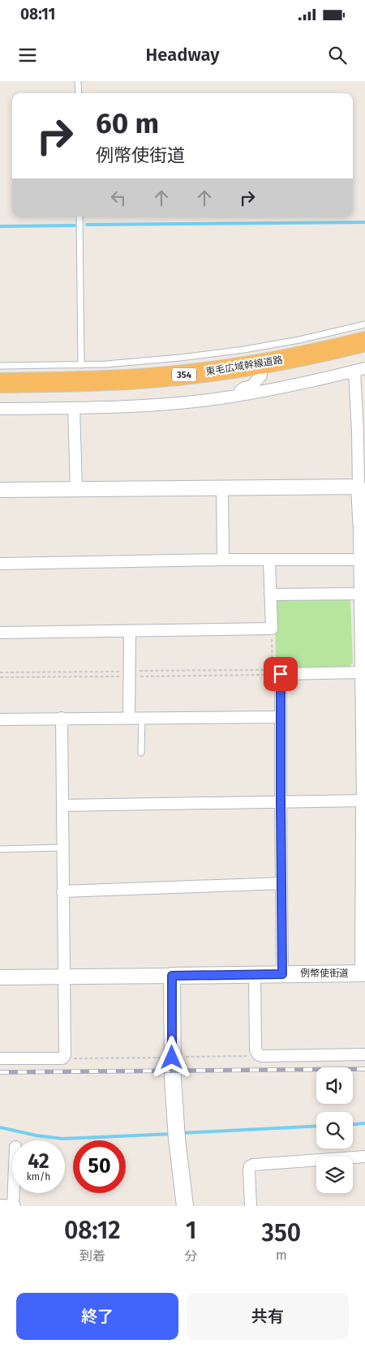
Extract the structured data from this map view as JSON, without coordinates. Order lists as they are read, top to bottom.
{
  "streets": {
    "highway": ["東毛広域幹線道路", "354"],
    "main road": ["例幣使街道"]
  },
  "page": {
    "status": "08:11",
    "header": "Headway",
    "turn": ["60 m", "例幣使街道"],
    "speed": "42 km/h",
    "limit": "50",
    "eta": [
      "08:12",
      "到着",
      "1",
      "分",
      "350",
      "m"
    ],
    "buttons": ["終了", "共有"]
  }
}
